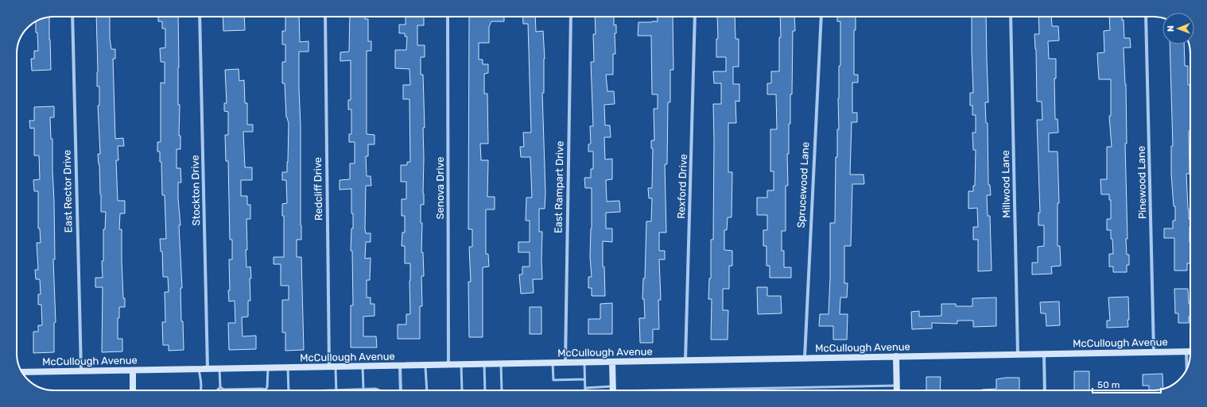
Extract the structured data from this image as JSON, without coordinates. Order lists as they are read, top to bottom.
{
  "streets": {
    "main road": ["McCullough Avenue"],
    "street": [
      "Pinewood Lane",
      "Millwood Lane",
      "Sprucewood Lane",
      "Rexford Drive",
      "East Rampart Drive",
      "Senova Drive",
      "Redcliff Drive",
      "Stockton Drive",
      "East Rector Drive"
    ]
  },
  "crossings": [
    ["Pinewood Lane", "McCullough Avenue"],
    ["Millwood Lane", "McCullough Avenue"],
    ["Sprucewood Lane", "McCullough Avenue"],
    ["Rexford Drive", "McCullough Avenue"],
    ["East Rampart Drive", "McCullough Avenue"],
    ["Senova Drive", "McCullough Avenue"],
    ["Redcliff Drive", "McCullough Avenue"],
    ["Stockton Drive", "McCullough Avenue"],
    ["East Rector Drive", "McCullough Avenue"]
  ],
  "scale_bar": "50 m",
  "north": "left"
}
